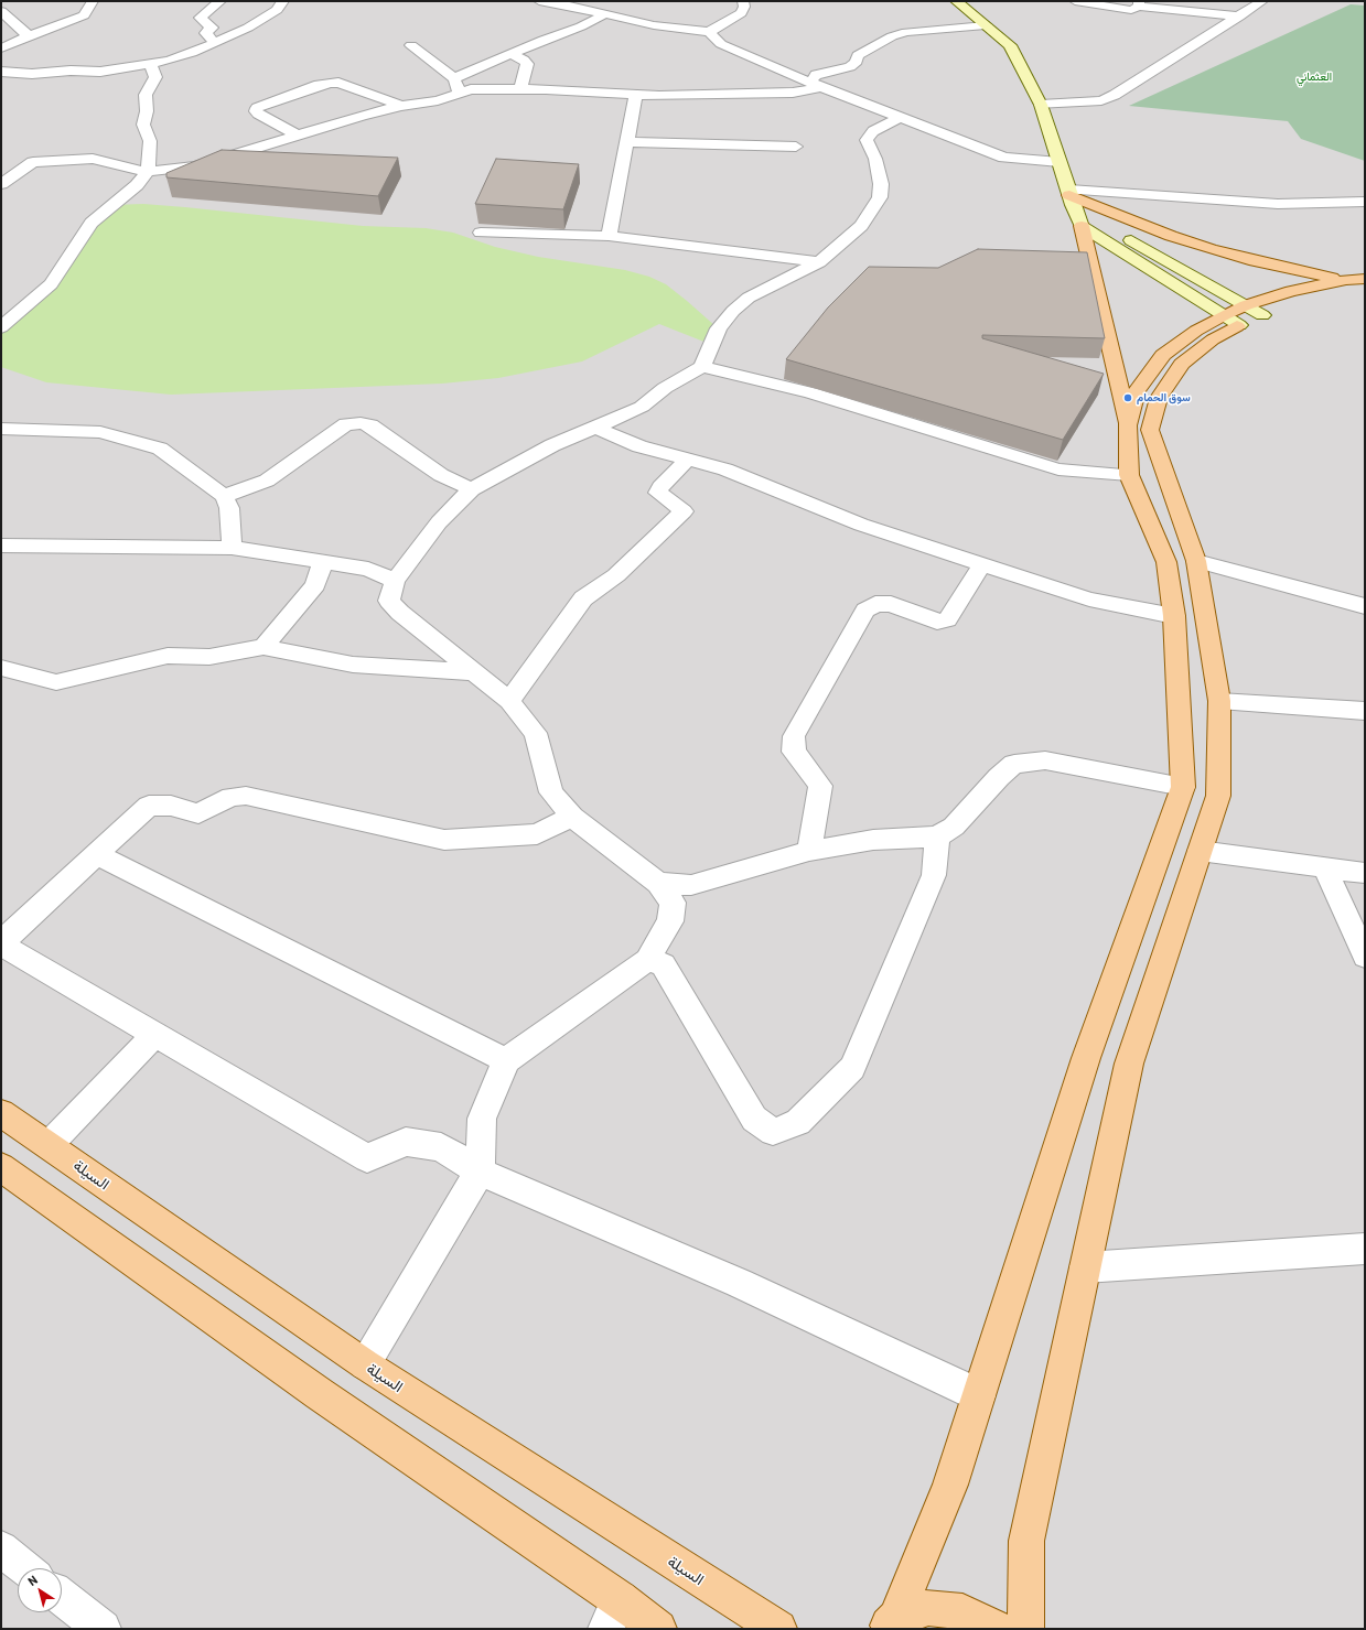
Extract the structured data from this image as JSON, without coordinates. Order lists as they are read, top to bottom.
{
  "streets": {
    "main road": ["السيلة"]
  },
  "parks": ["العثماني"],
  "places": ["سوق الحمام"],
  "north": "top left"
}
